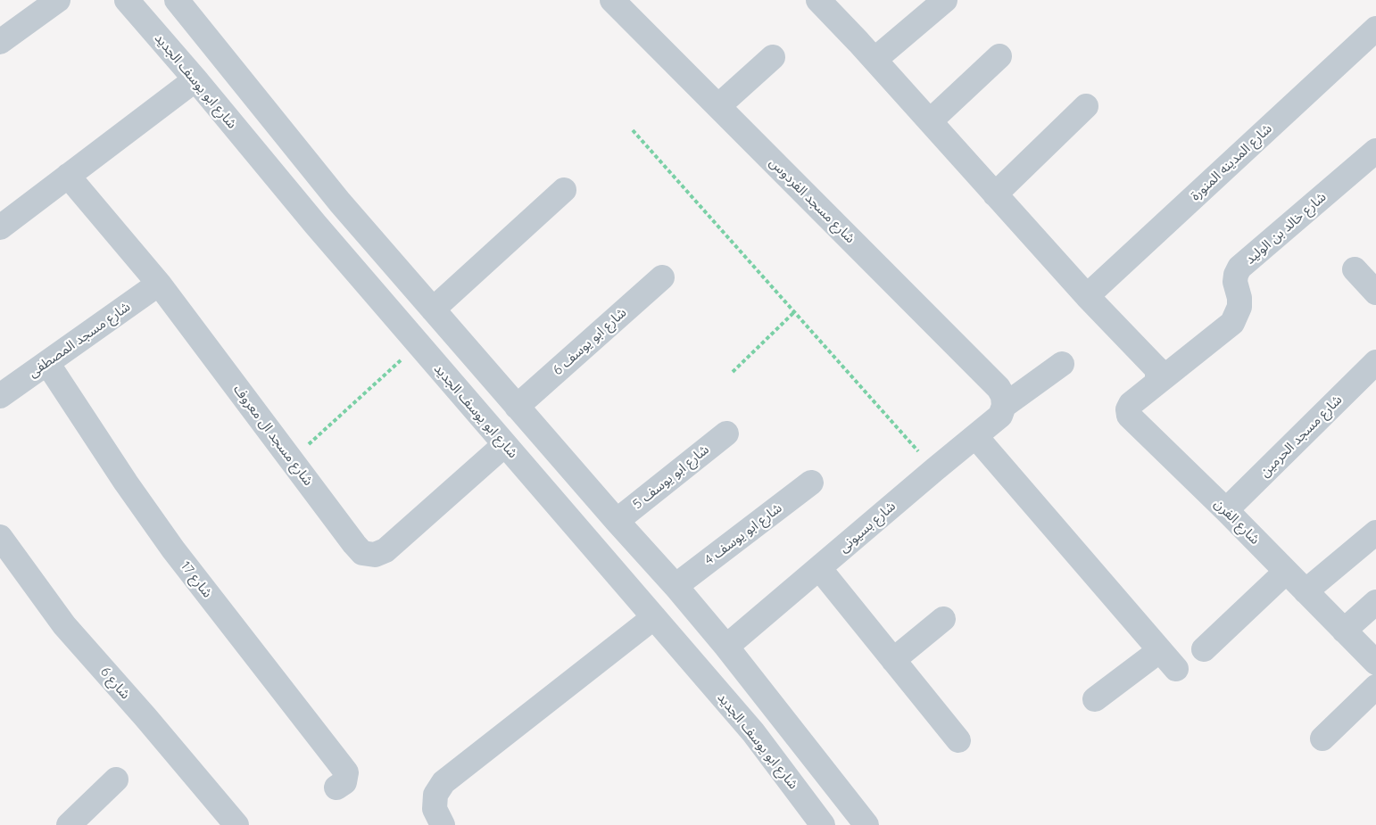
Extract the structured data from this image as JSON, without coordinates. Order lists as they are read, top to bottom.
{
  "streets": {
    "street": [
      "شارع ابو يوسف الجديد",
      "شارع المدينه المنورة",
      "شارع مسجد الفردوس",
      "شارع خالد بن الوليد",
      "شارع مسجد المصطفى",
      "شارع ابو يوسف 6",
      "شارع مسجد ال معروف",
      "شارع مسجد الحرمين",
      "شارع ابو يوسف 5",
      "شارع الفرن",
      "شارع بسيونى",
      "شارع ابو يوسف 4",
      "شارع 17",
      "شارع 6"
    ]
  },
  "crossings": [
    ["شارع ابو يوسف الجديد", "شارع مسجد ال معروف"],
    ["شارع مسجد الفردوس", "شارع بسيونى"],
    ["شارع خالد بن الوليد", "شارع الفرن"],
    ["شارع مسجد المصطفى", "شارع مسجد ال معروف"],
    ["شارع مسجد المصطفى", "شارع 17"],
    ["شارع مسجد الحرمين", "شارع الفرن"]
  ]
}
